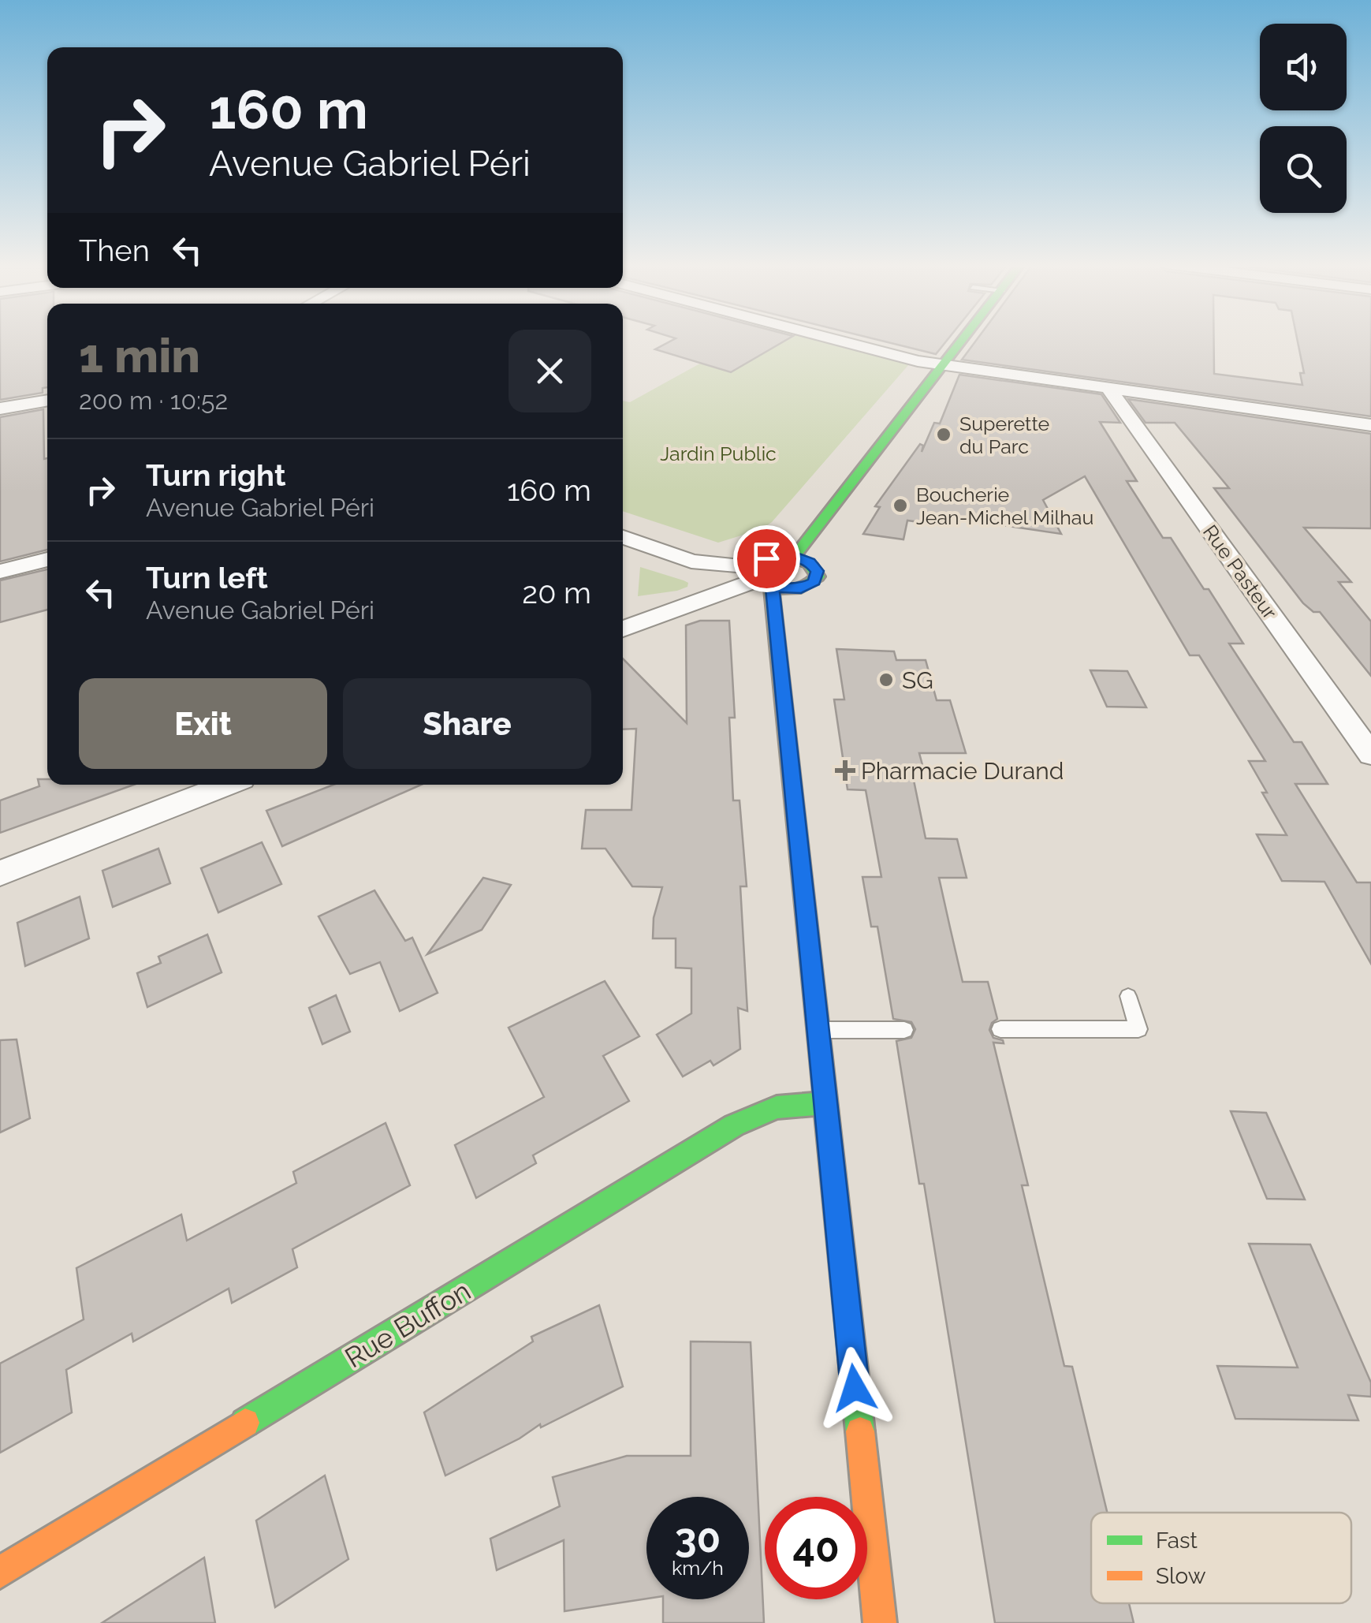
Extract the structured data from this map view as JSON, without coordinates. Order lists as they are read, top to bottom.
{
  "streets": {
    "street": ["Rue Pasteur", "Rue Buffon"]
  },
  "parks": ["Jardin Public"],
  "places": {
    "other": ["Superette du Parc", "Boucherie Jean-Michel Milhau", "SG"],
    "health": ["Pharmacie Durand"]
  },
  "legend": ["Fast", "Slow"],
  "page": {
    "turn": ["160 m", "Avenue Gabriel Péri"],
    "then": "Then",
    "heading": ["1 min", "200 m · 10:52"],
    "list": [
      {
        "name": "Turn right",
        "note": "Avenue Gabriel Péri",
        "value": "160 m"
      },
      {
        "name": "Turn left",
        "note": "Avenue Gabriel Péri",
        "value": "20 m"
      }
    ],
    "buttons": ["Exit", "Share"],
    "speed": "30 km/h",
    "limit": "40"
  }
}
